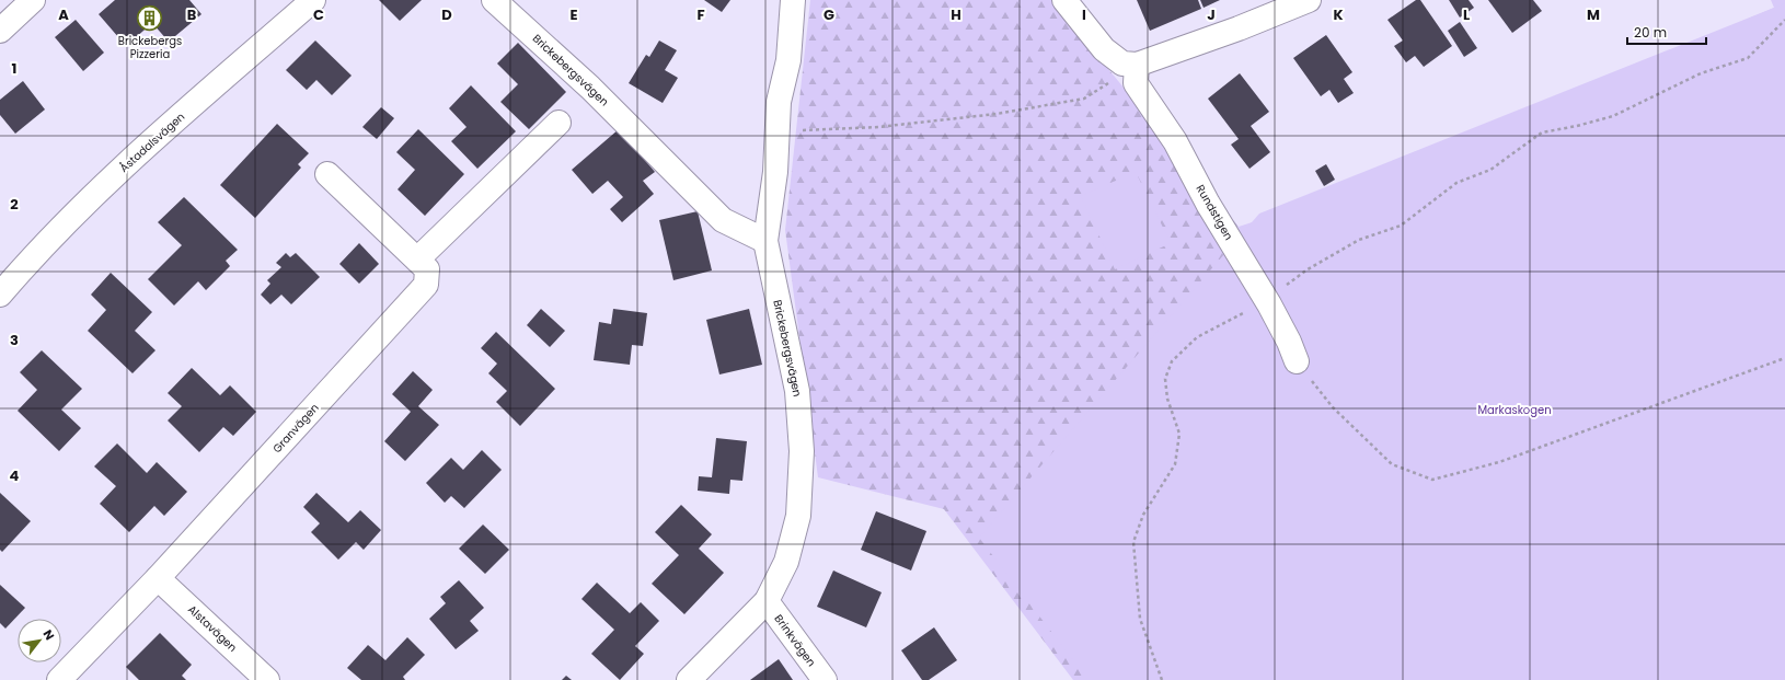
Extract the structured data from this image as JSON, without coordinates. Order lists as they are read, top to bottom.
{
  "streets": {
    "street": [
      "Brickebergsvägen",
      "Åstadalsvägen",
      "Rundstigen",
      "Granvägen",
      "Alstavägen",
      "Brinkvägen"
    ]
  },
  "crossings": [
    ["Brickebergsvägen", "Brinkvägen"],
    ["Granvägen", "Alstavägen"]
  ],
  "parks": ["Markaskogen"],
  "places": {
    "building": ["Brickebergs Pizzeria"]
  },
  "scale_bar": "20 m",
  "north": "top right",
  "grid": {
    "columns": [
      "A",
      "B",
      "C",
      "D",
      "E",
      "F",
      "G",
      "H",
      "I",
      "J",
      "K",
      "L",
      "M"
    ],
    "rows": [
      "1",
      "2",
      "3",
      "4"
    ]
  }
}
